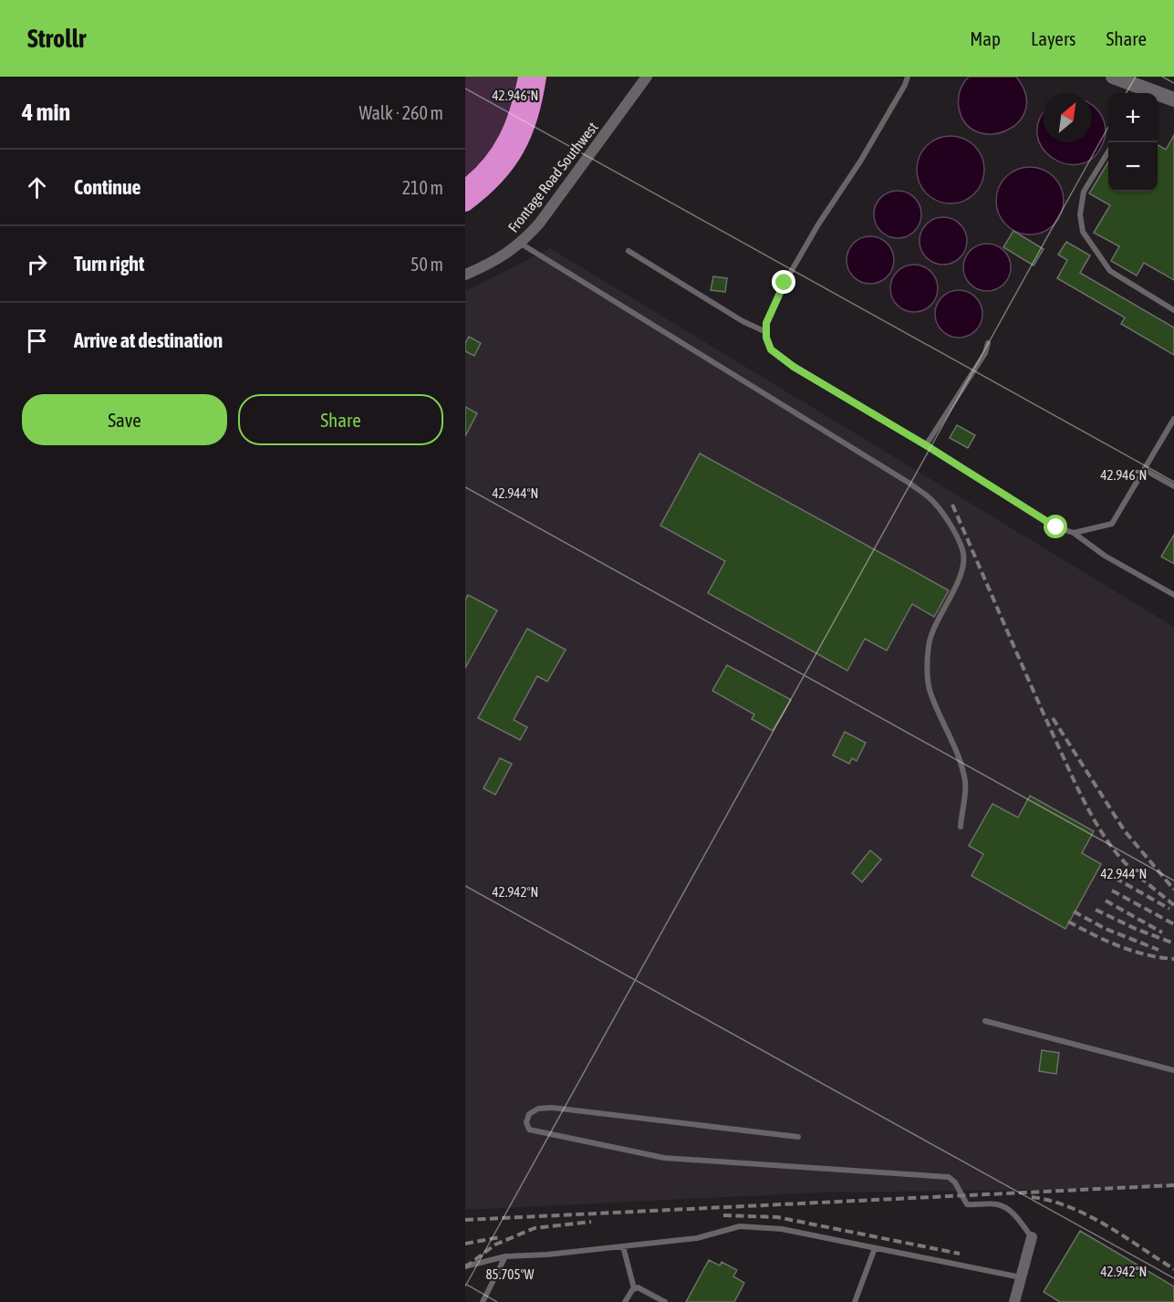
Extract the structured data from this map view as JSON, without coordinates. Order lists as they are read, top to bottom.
{
  "streets": {
    "street": ["Frontage Road Southwest"]
  },
  "north": "top right",
  "page": {
    "header": "Strollr",
    "nav": ["Map", "Layers", "Share"],
    "heading": ["4 min", "Walk · 260 m"],
    "map_buttons": ["+", "−"],
    "list": [
      ["Continue", "210 m"],
      ["Turn right", "50 m"],
      "Arrive at destination"
    ],
    "buttons": ["Save", "Share"]
  },
  "coordinates": [
    "42.946°N",
    "42.944°N",
    "42.942°N",
    "85.705°W"
  ]
}
